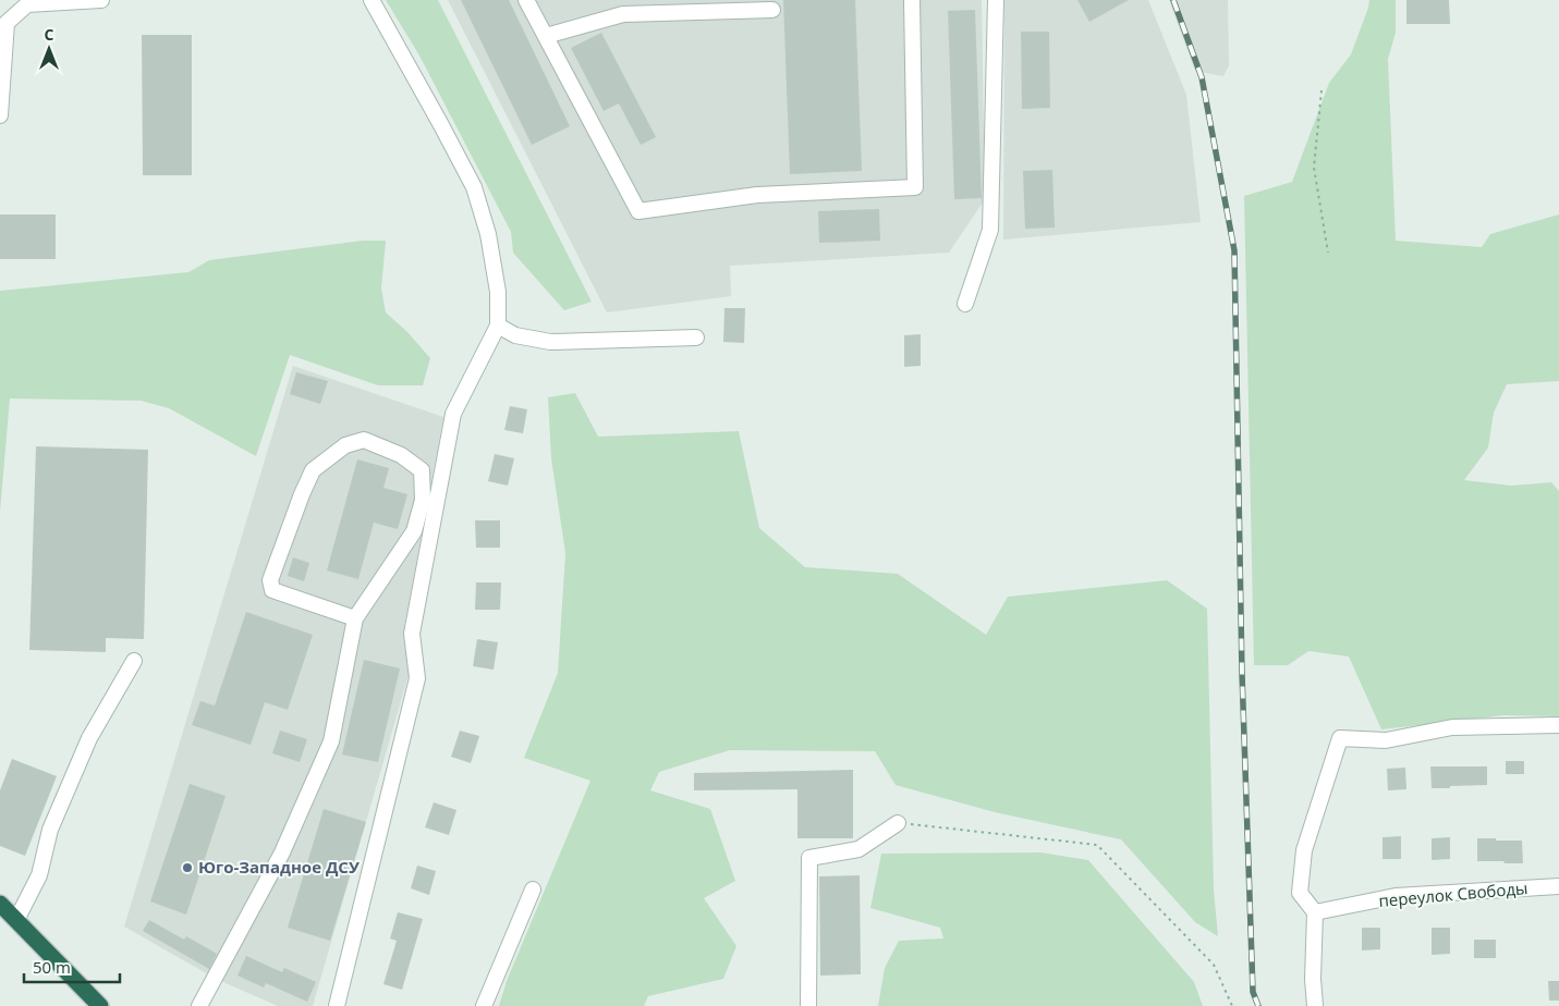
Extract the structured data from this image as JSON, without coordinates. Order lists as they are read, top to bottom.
{
  "streets": {
    "street": ["переулок Свободы"]
  },
  "places": ["Юго-Западное ДСУ"],
  "scale_bar": "50 m",
  "north": "top"
}
